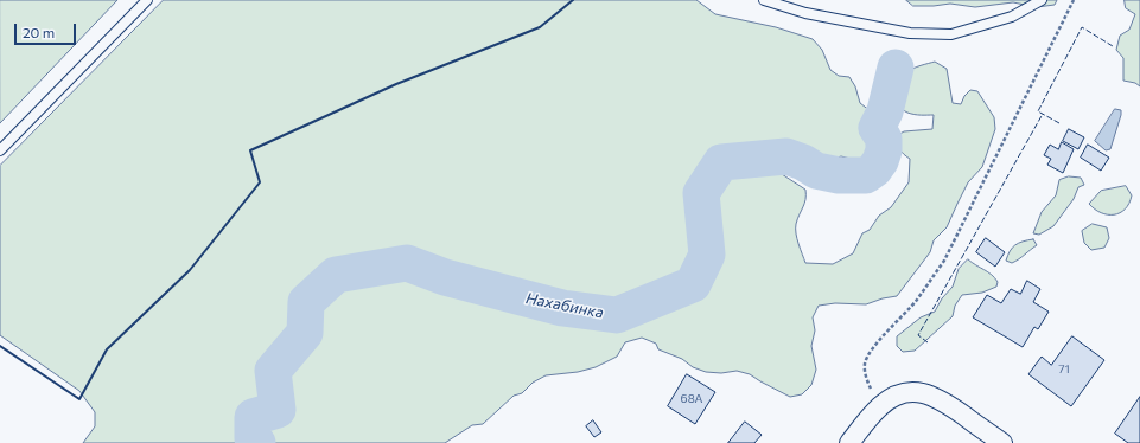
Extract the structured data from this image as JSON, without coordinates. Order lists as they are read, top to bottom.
{
  "water": ["Нахабинка"],
  "house_numbers": ["71", "68А"],
  "scale_bar": "20 m"
}
